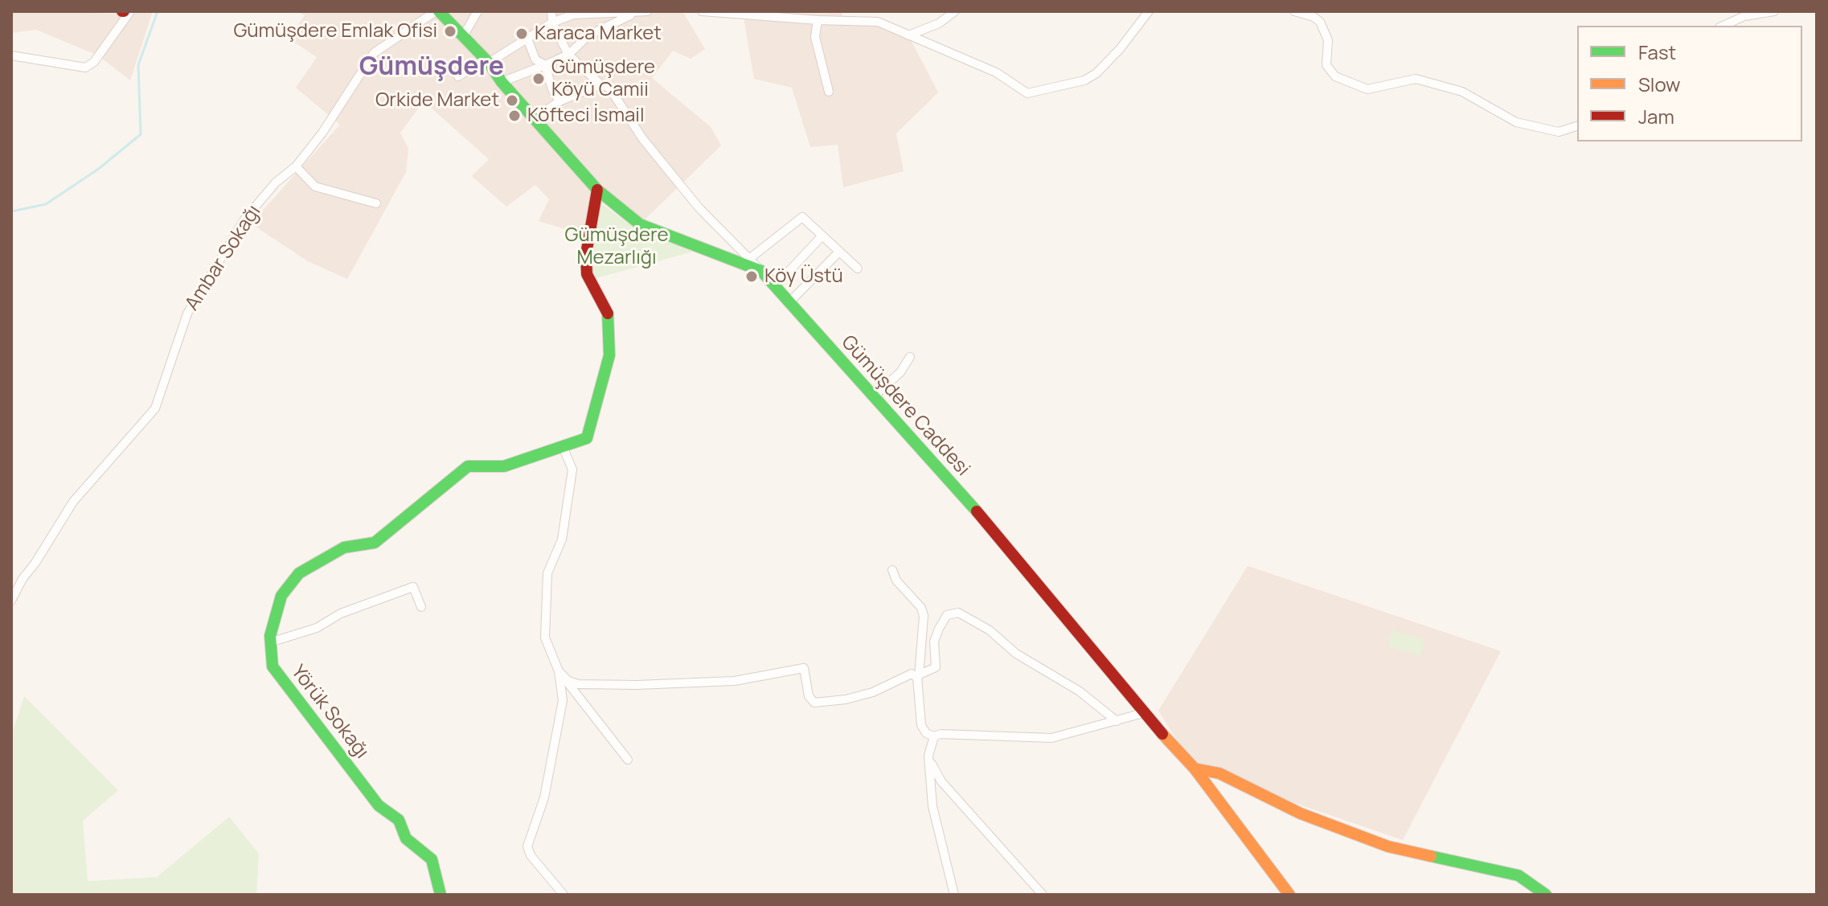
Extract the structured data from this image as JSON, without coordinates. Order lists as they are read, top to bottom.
{
  "streets": {
    "street": ["Ambar Sokağı", "Gümüşdere Caddesi", "Yörük Sokağı"]
  },
  "crossings": [
    ["Ambar Sokağı", "Gümüşdere Caddesi"],
    ["Gümüşdere Caddesi", "Yörük Sokağı"]
  ],
  "districts": ["Gümüşdere"],
  "parks": ["Gümüşdere Mezarlığı"],
  "places": [
    "Gümüşdere Emlak Ofisi",
    "Karaca Market",
    "Gümüşdere Köyü Camii",
    "Orkide Market",
    "Köfteci İsmail",
    "Köy Üstü"
  ],
  "legend": ["Fast", "Slow", "Jam"]
}
